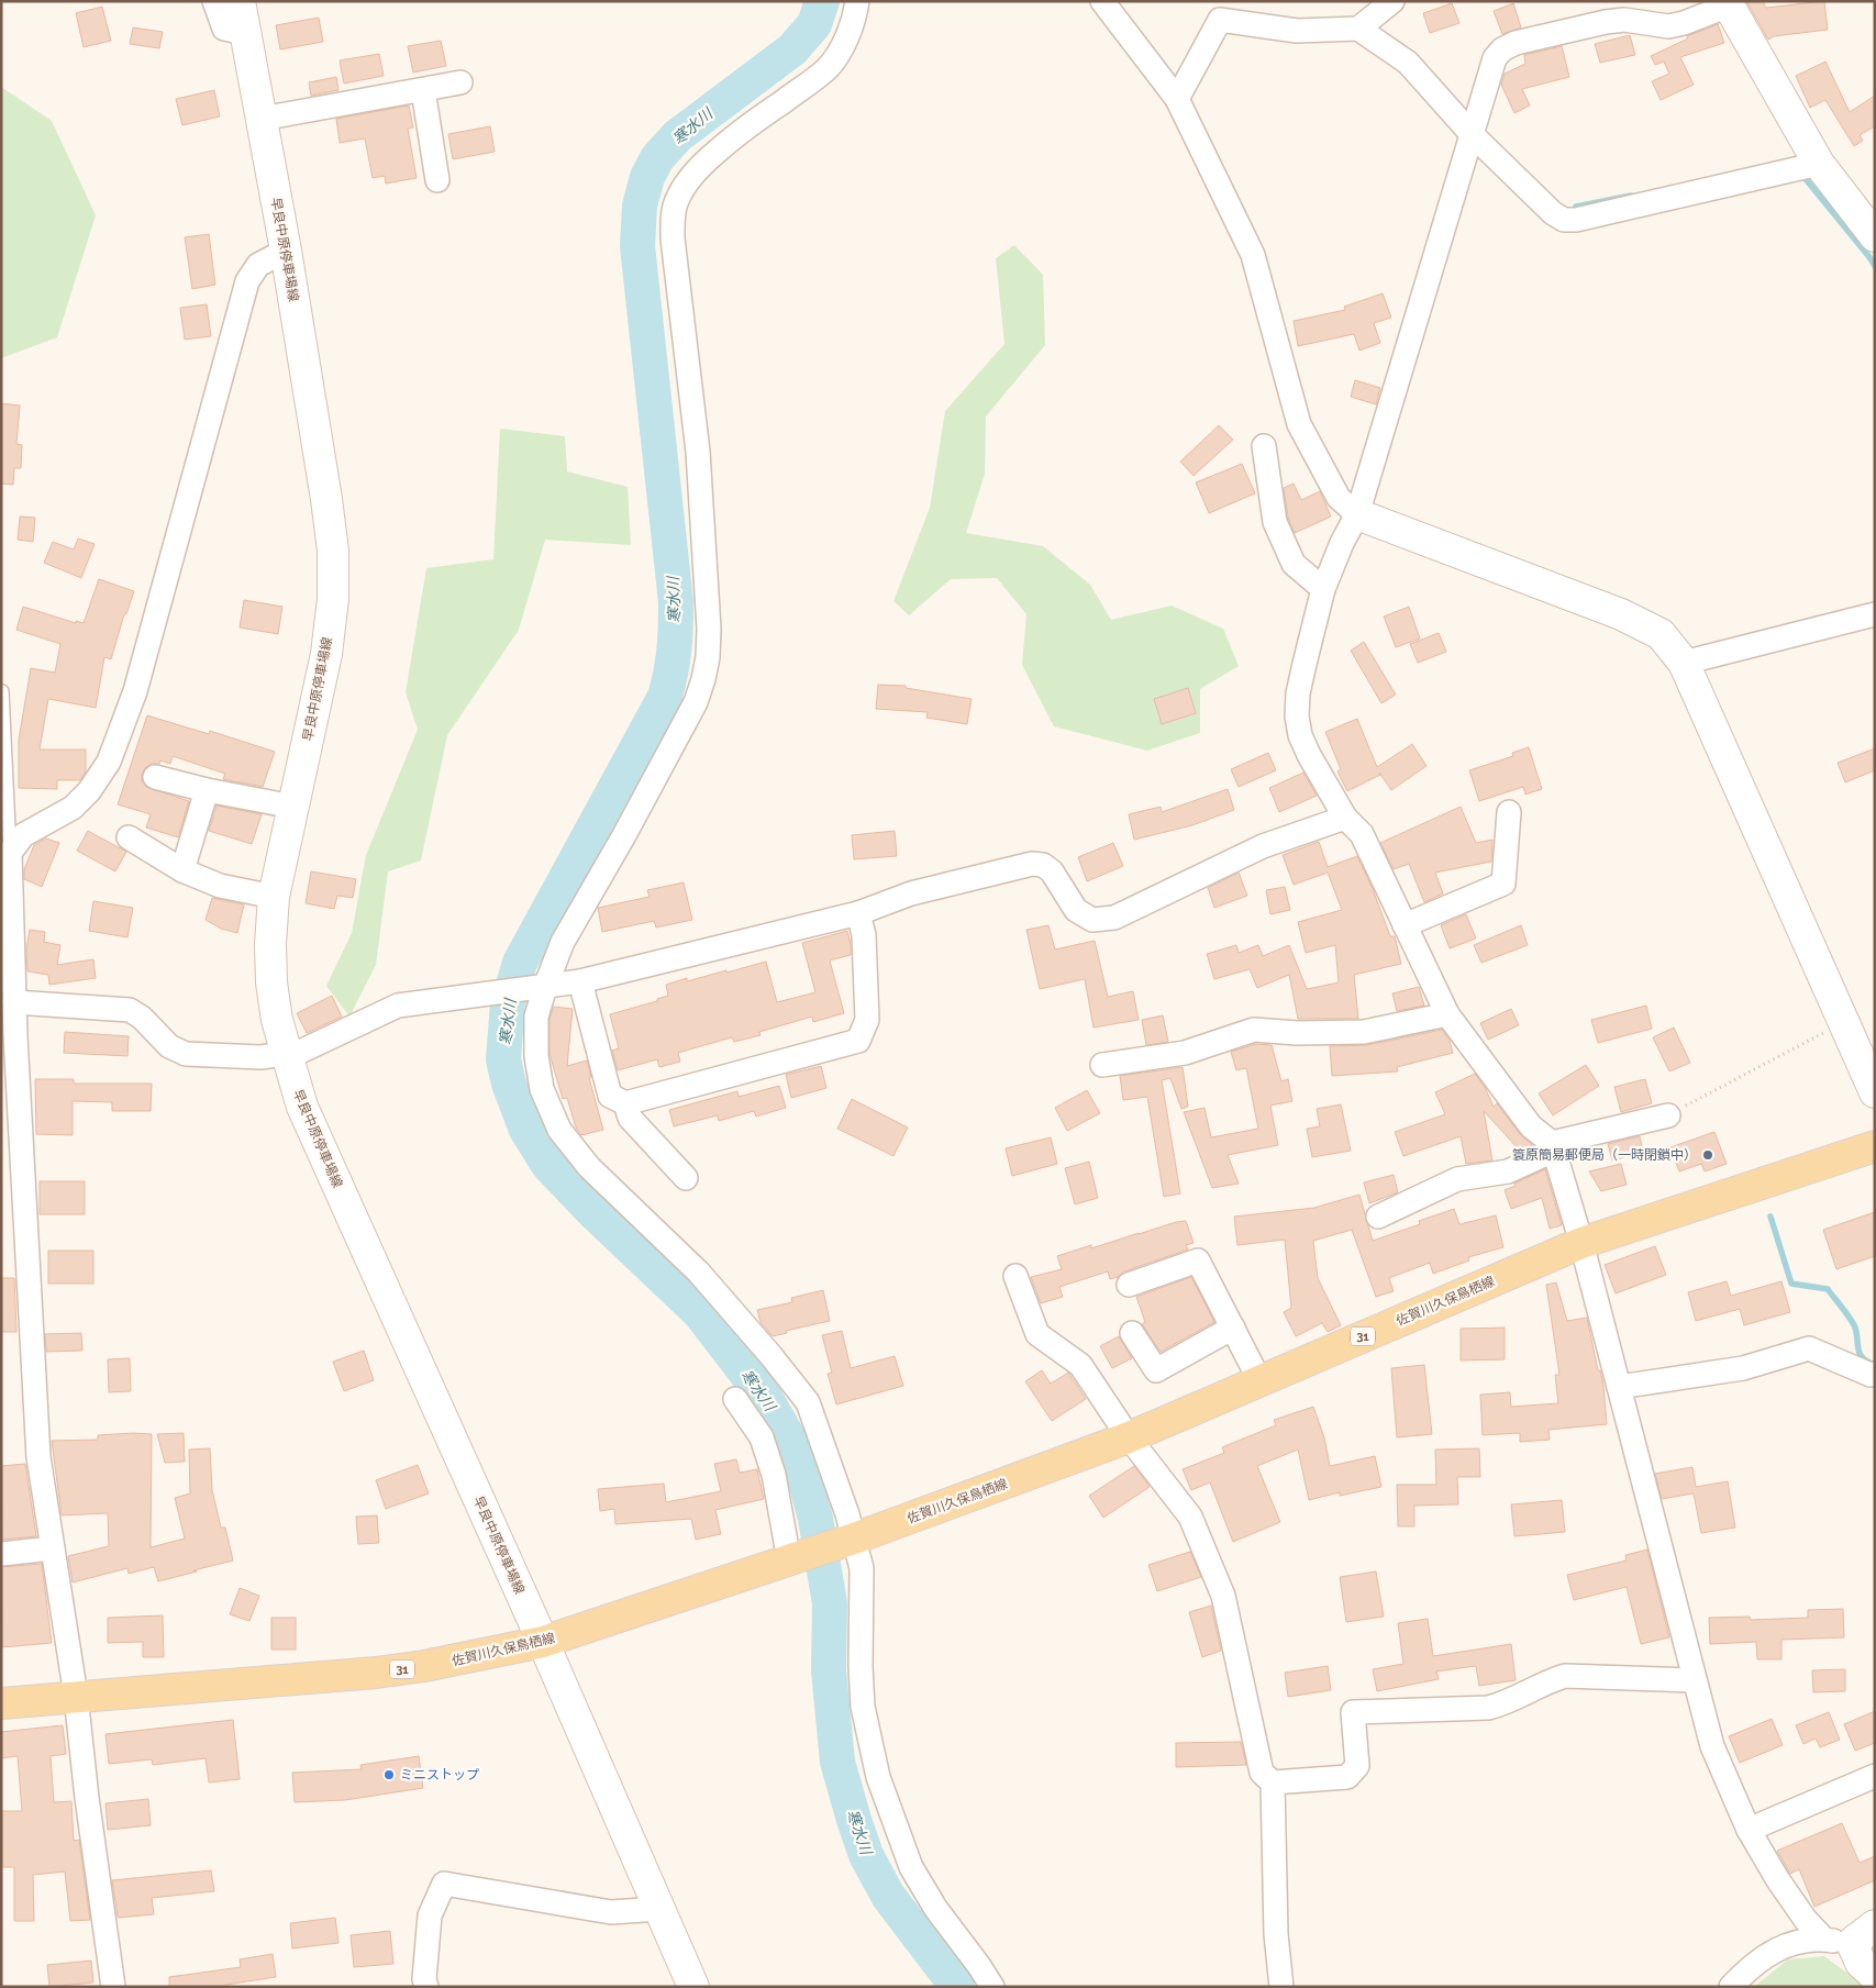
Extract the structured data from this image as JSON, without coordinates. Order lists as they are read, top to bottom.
{
  "streets": {
    "main road": ["早良中原停車場線", "佐賀川久保鳥栖線", "31"]
  },
  "crossings": [
    ["早良中原停車場線", "佐賀川久保鳥栖線"]
  ],
  "water": ["寒水川"],
  "places": ["簑原簡易郵便局（一時閉鎖中）", "ミニストップ"]
}
